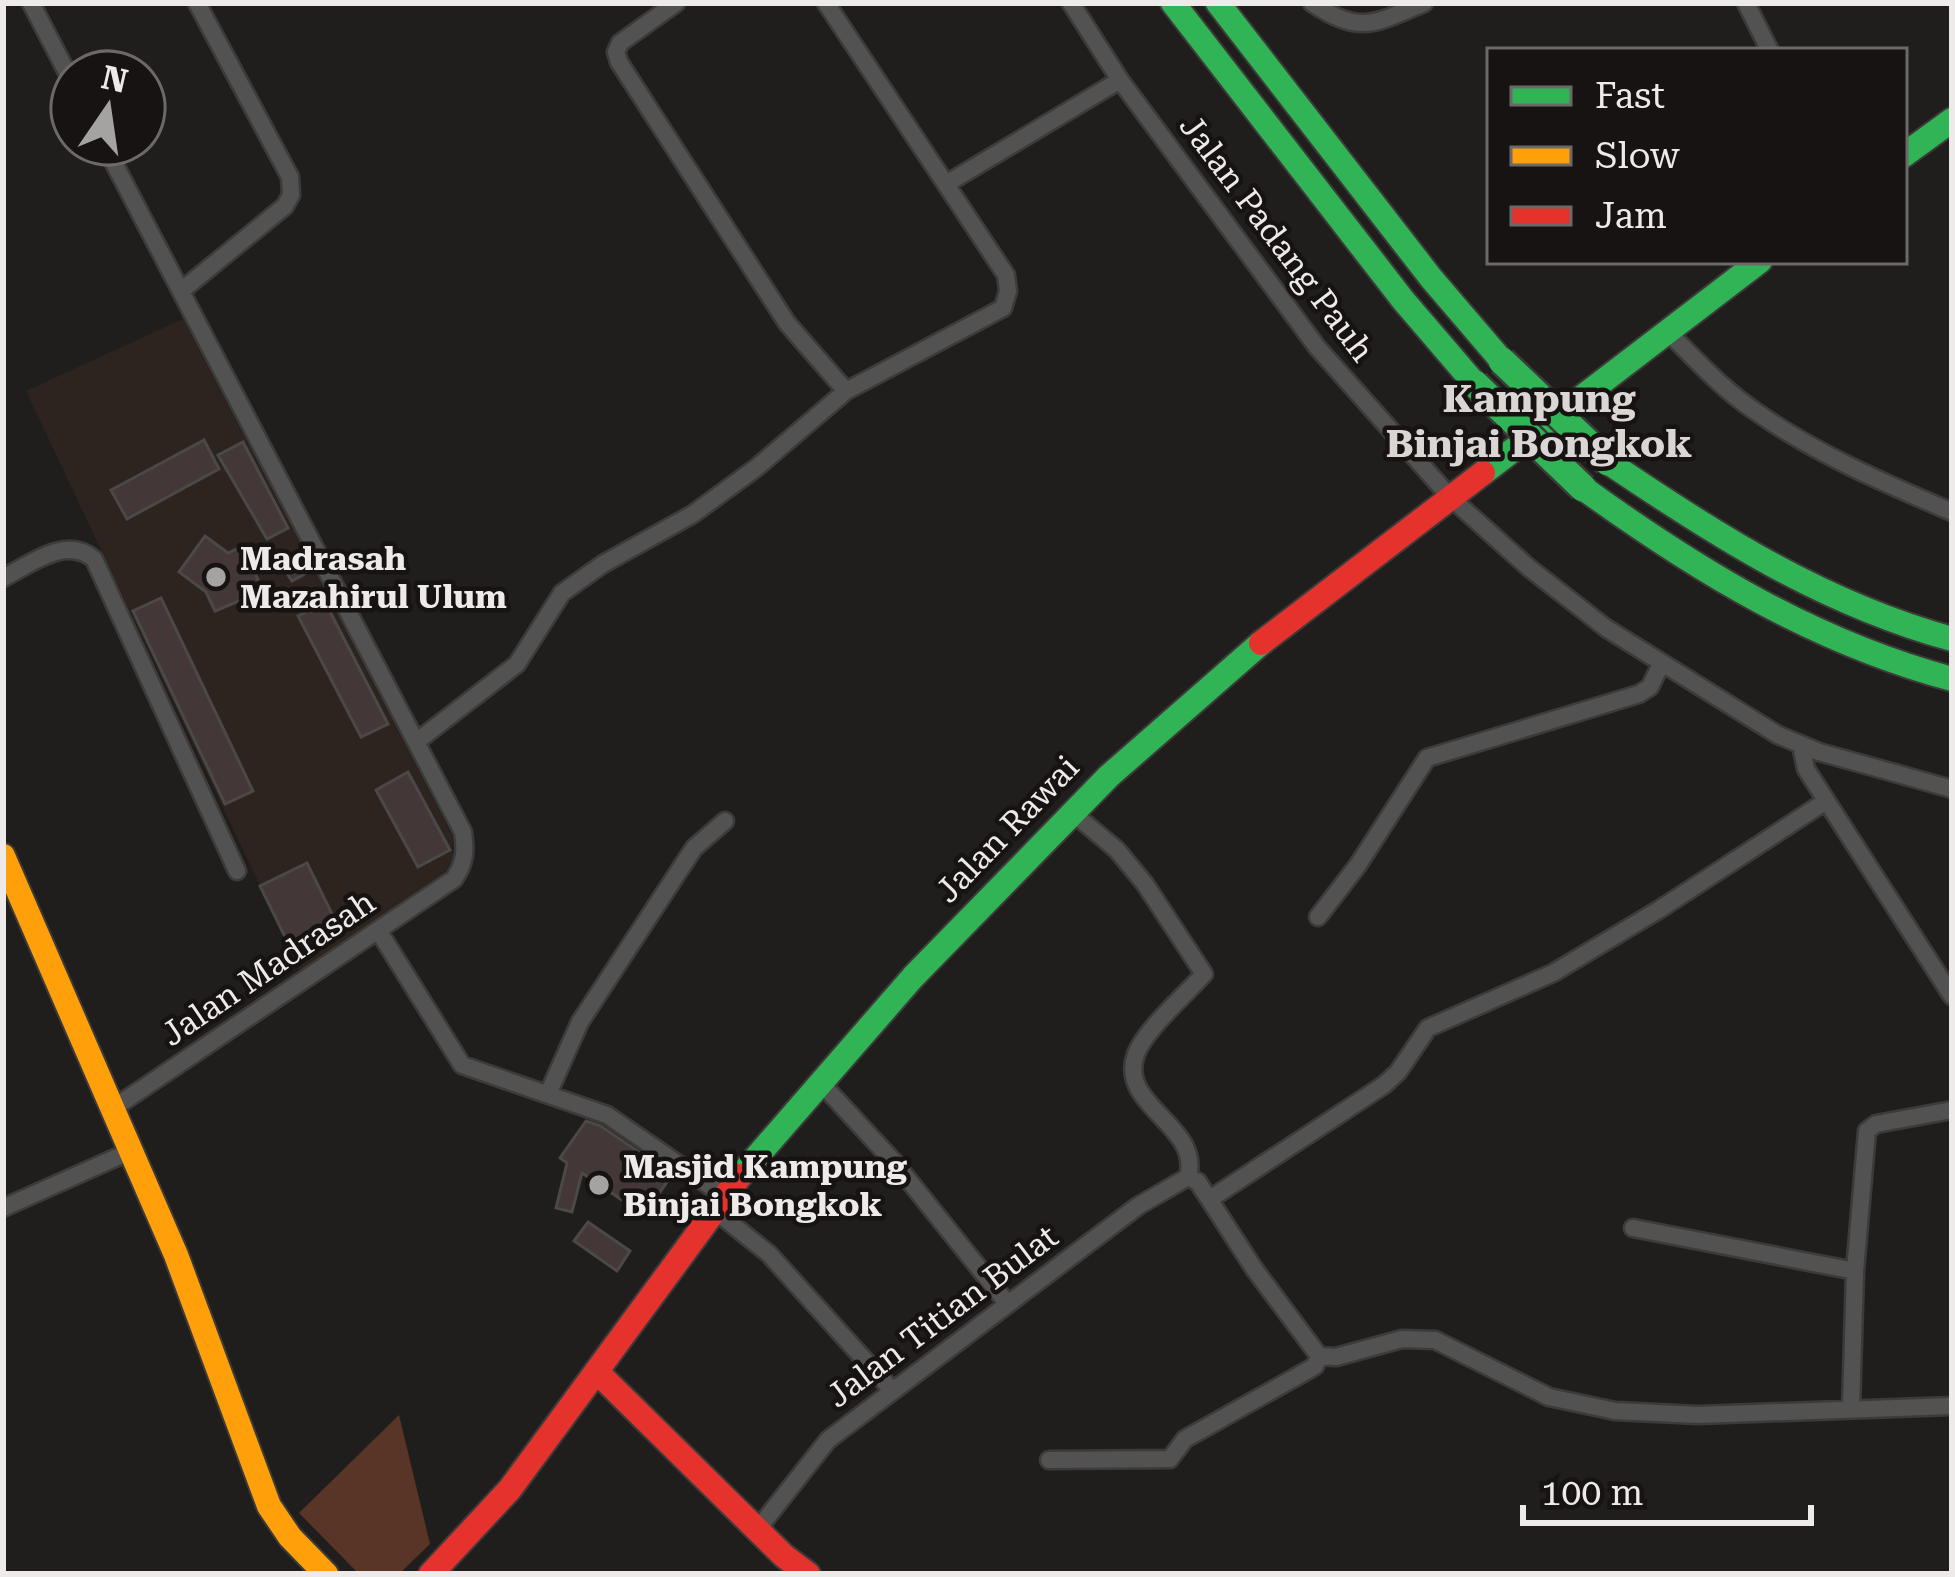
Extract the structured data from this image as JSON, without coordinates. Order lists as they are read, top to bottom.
{
  "streets": {
    "main road": ["Jalan Rawai"],
    "street": ["Jalan Padang Pauh", "Jalan Madrasah", "Jalan Titian Bulat"]
  },
  "crossings": [
    ["Jalan Padang Pauh", "Jalan Rawai"]
  ],
  "districts": ["Kampung Binjai Bongkok"],
  "places": ["Madrasah Mazahirul Ulum", "Masjid Kampung Binjai Bongkok"],
  "legend": ["Fast", "Slow", "Jam"],
  "scale_bar": "100 m",
  "north": "top"
}
